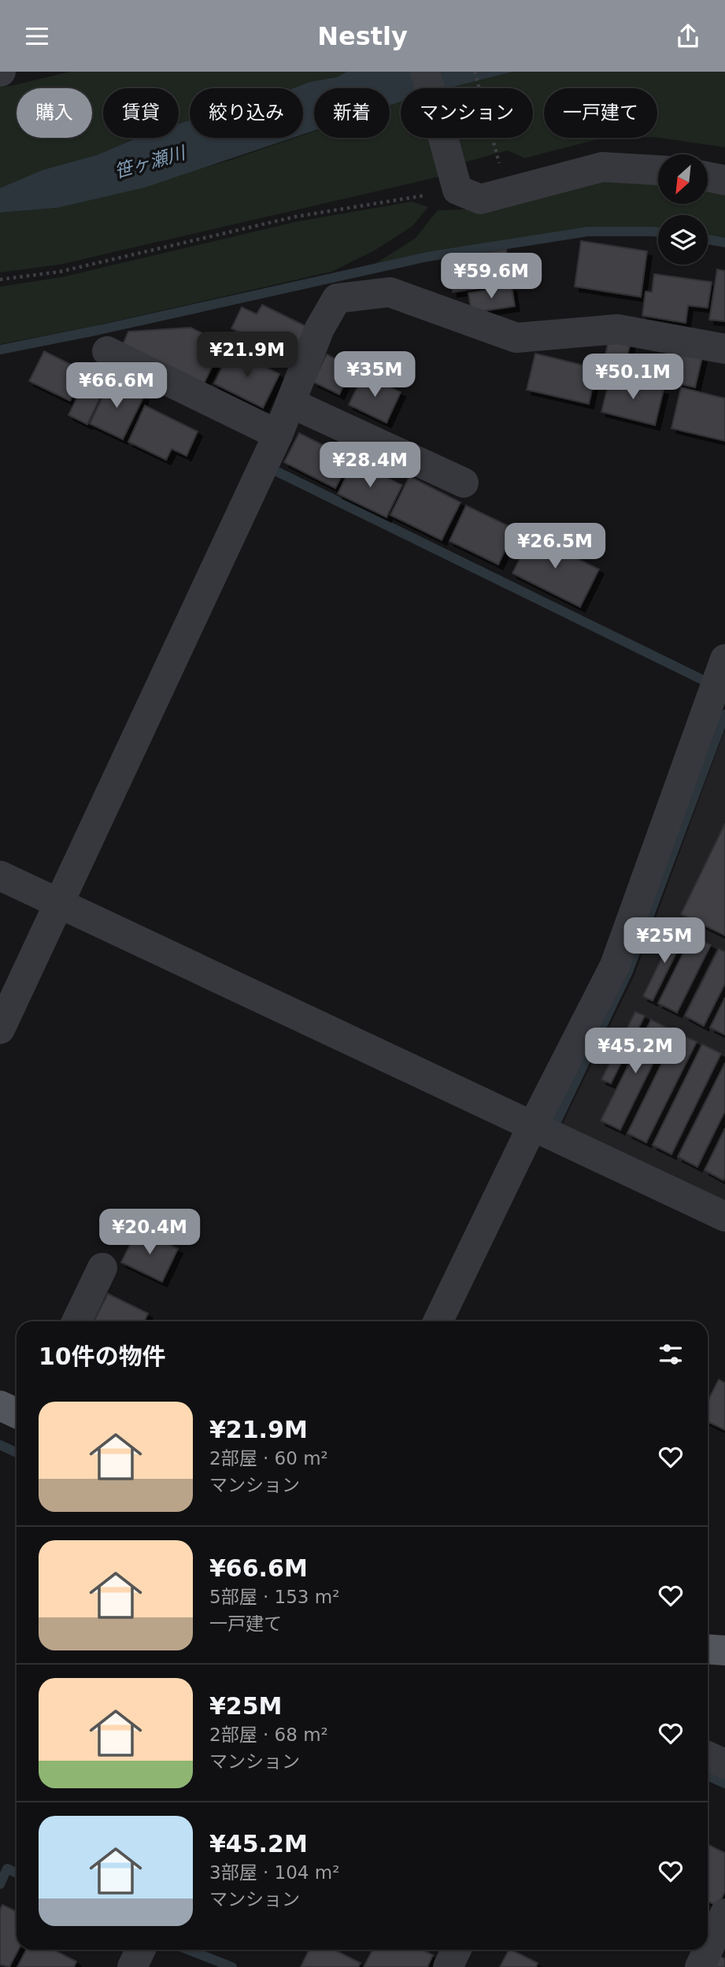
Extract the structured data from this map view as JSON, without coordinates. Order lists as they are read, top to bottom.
{
  "water": ["笹ヶ瀬川"],
  "north": "bottom left",
  "page": {
    "header": "Nestly",
    "chip": [
      "購入",
      "賃貸",
      "絞り込み",
      "新着",
      "マンション",
      "一戸建て"
    ],
    "price": [
      "¥59.6M",
      "¥21.9M",
      "¥35M",
      "¥50.1M",
      "¥66.6M",
      "¥28.4M",
      "¥26.5M",
      "¥25M",
      "¥45.2M",
      "¥20.4M"
    ],
    "heading": "10件の物件",
    "list": [
      {
        "name": "¥21.9M",
        "note": "2部屋 · 60 m² · マンション"
      },
      {
        "name": "¥66.6M",
        "note": "5部屋 · 153 m² · 一戸建て"
      },
      {
        "name": "¥25M",
        "note": "2部屋 · 68 m² · マンション"
      },
      {
        "name": "¥45.2M",
        "note": "3部屋 · 104 m² · マンション"
      }
    ]
  }
}
